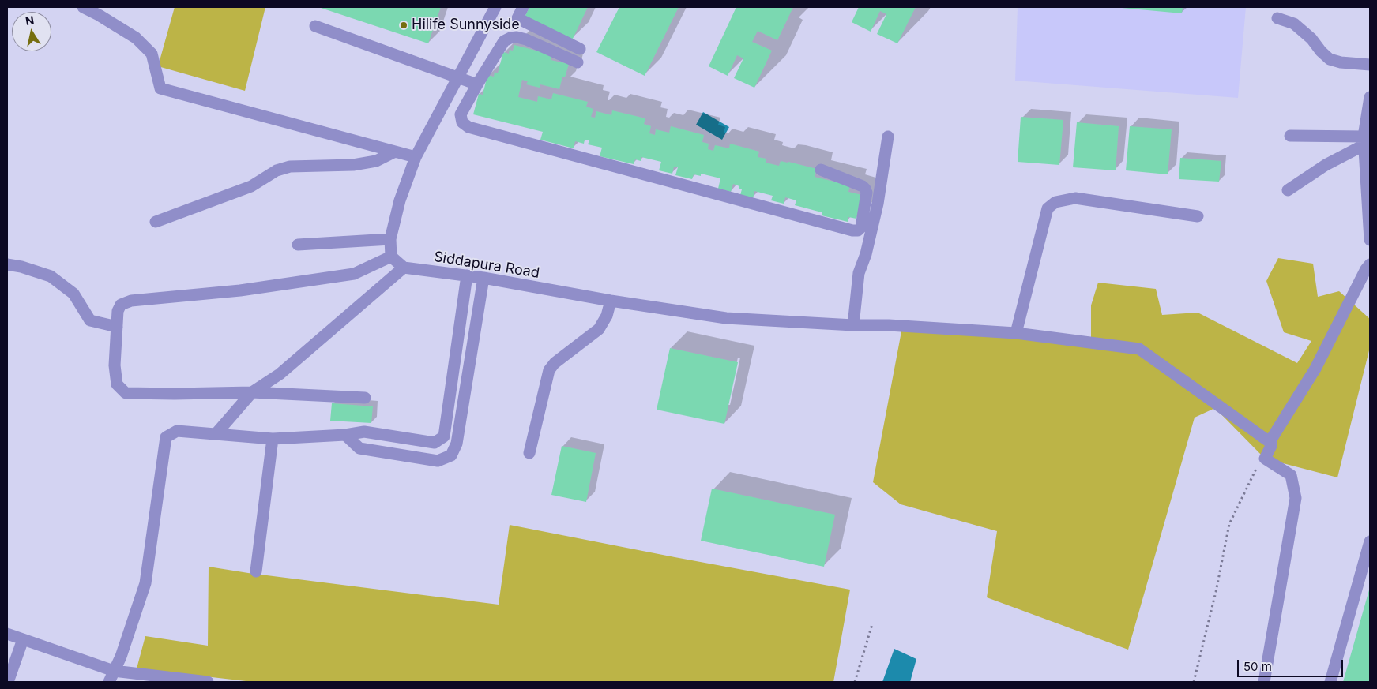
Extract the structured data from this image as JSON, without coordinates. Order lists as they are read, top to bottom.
{
  "streets": {
    "street": ["Siddapura Road"]
  },
  "places": ["Hilife Sunnyside"],
  "scale_bar": "50 m",
  "north": "top"
}
